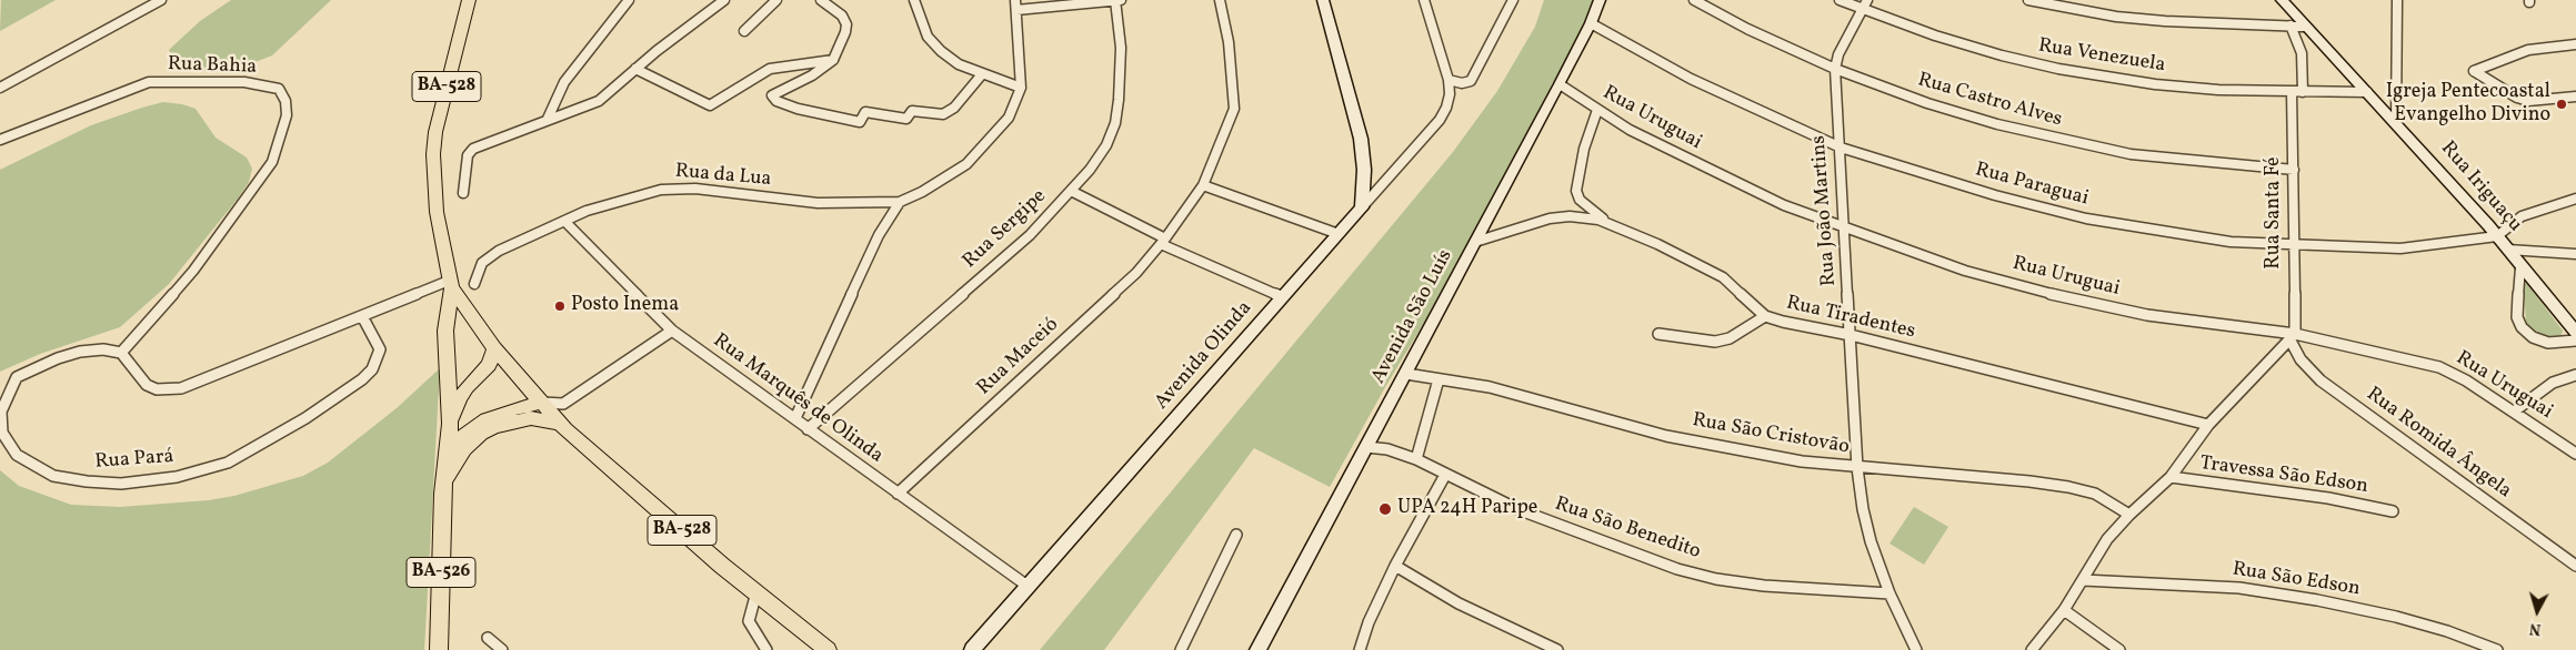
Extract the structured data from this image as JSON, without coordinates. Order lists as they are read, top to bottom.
{
  "streets": {
    "main road": [
      "BA-528",
      "Rua Iriguaçu",
      "Avenida São Luís",
      "Avenida Olinda",
      "BA-526"
    ],
    "street": [
      "Rua Venezuela",
      "Rua Bahia",
      "Rua Castro Alves",
      "Rua Uruguai",
      "Rua da Lua",
      "Rua Paraguai",
      "Rua João Martins",
      "Rua Santa Fé",
      "Rua Sergipe",
      "Rua Tiradentes",
      "Rua Maceió",
      "Rua Marquês de Olinda",
      "Rua São Cristovão",
      "Rua Romida Ângela",
      "Rua Pará",
      "Travessa São Edson",
      "Rua São Benedito",
      "Rua São Edson"
    ]
  },
  "crossings": [
    ["Rua Venezuela", "Rua Iriguaçu"],
    ["Rua Venezuela", "Rua João Martins"],
    ["Rua Venezuela", "Rua Santa Fé"],
    ["Rua Bahia", "Rua Pará"],
    ["BA-528", "BA-526"],
    ["Rua Castro Alves", "Rua João Martins"],
    ["Rua Castro Alves", "Rua Santa Fé"],
    ["Rua Uruguai", "Rua João Martins"],
    ["Rua Uruguai", "Rua Santa Fé"],
    ["Rua Uruguai", "Avenida São Luís"],
    ["Rua Uruguai", "Rua Romida Ângela"],
    ["Rua Uruguai", "Travessa São Edson"],
    ["Rua da Lua", "Rua Marquês de Olinda"],
    ["Rua Paraguai", "Rua Iriguaçu"],
    ["Rua Paraguai", "Rua João Martins"],
    ["Rua Paraguai", "Rua Santa Fé"],
    ["Rua Paraguai", "Avenida São Luís"],
    ["Rua João Martins", "Rua Tiradentes"],
    ["Rua João Martins", "Rua São Cristovão"],
    ["Rua João Martins", "Rua São Benedito"],
    ["Rua Santa Fé", "Rua Romida Ângela"],
    ["Rua Santa Fé", "Travessa São Edson"],
    ["Rua Sergipe", "Rua Marquês de Olinda"],
    ["Avenida São Luís", "Rua Tiradentes"],
    ["Avenida São Luís", "Rua São Cristovão"],
    ["Avenida São Luís", "Rua São Benedito"],
    ["Rua Tiradentes", "Travessa São Edson"],
    ["Avenida Olinda", "Rua Marquês de Olinda"],
    ["Rua Maceió", "Rua Marquês de Olinda"],
    ["Rua São Cristovão", "Travessa São Edson"],
    ["Rua Romida Ângela", "Travessa São Edson"],
    ["Travessa São Edson", "Rua São Edson"]
  ],
  "places": ["Igreja Pentecoastal Evangelho Divino", "Posto Inema", "UPA 24H Paripe"],
  "north": "bottom"
}
